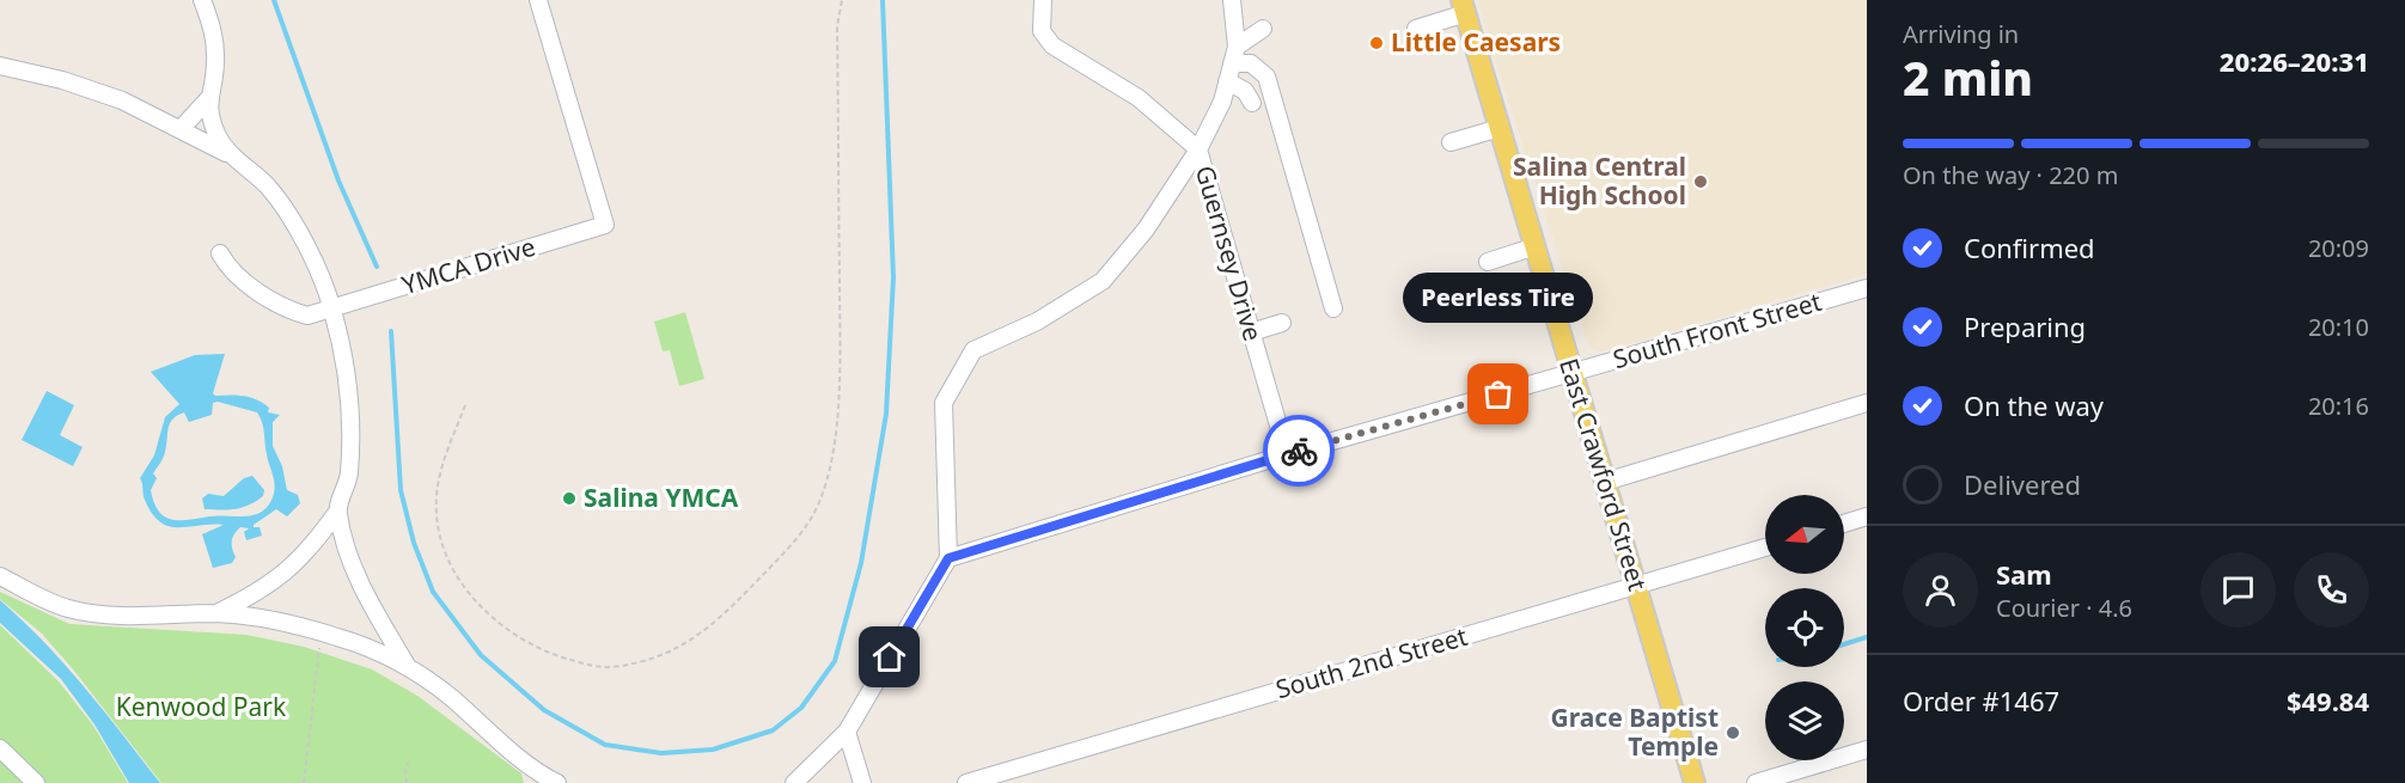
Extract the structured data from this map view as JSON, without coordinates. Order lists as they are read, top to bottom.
{
  "streets": {
    "main road": ["East Crawford Street"],
    "street": [
      "Guernsey Drive",
      "YMCA Drive",
      "South Front Street",
      "South 2nd Street"
    ]
  },
  "crossings": [
    ["Guernsey Drive", "South Front Street"],
    ["South Front Street", "East Crawford Street"],
    ["East Crawford Street", "South 2nd Street"]
  ],
  "parks": ["Kenwood Park"],
  "places": [
    "Little Caesars",
    "Salina Central High School",
    "Peerless Tire",
    "Salina YMCA",
    "Grace Baptist Temple"
  ],
  "north": "left",
  "page": {
    "heading": ["2 min", "Arriving in", "20:26–20:31"],
    "panel": [
      "Sam",
      "Courier · 4.6",
      "Order #1467",
      "$49.84"
    ],
    "bar": "On the way · 220 m",
    "list": [
      ["Confirmed", "20:09"],
      ["Preparing", "20:10"],
      ["On the way", "20:16"],
      "Delivered"
    ],
    "bubble": "Peerless Tire"
  }
}
